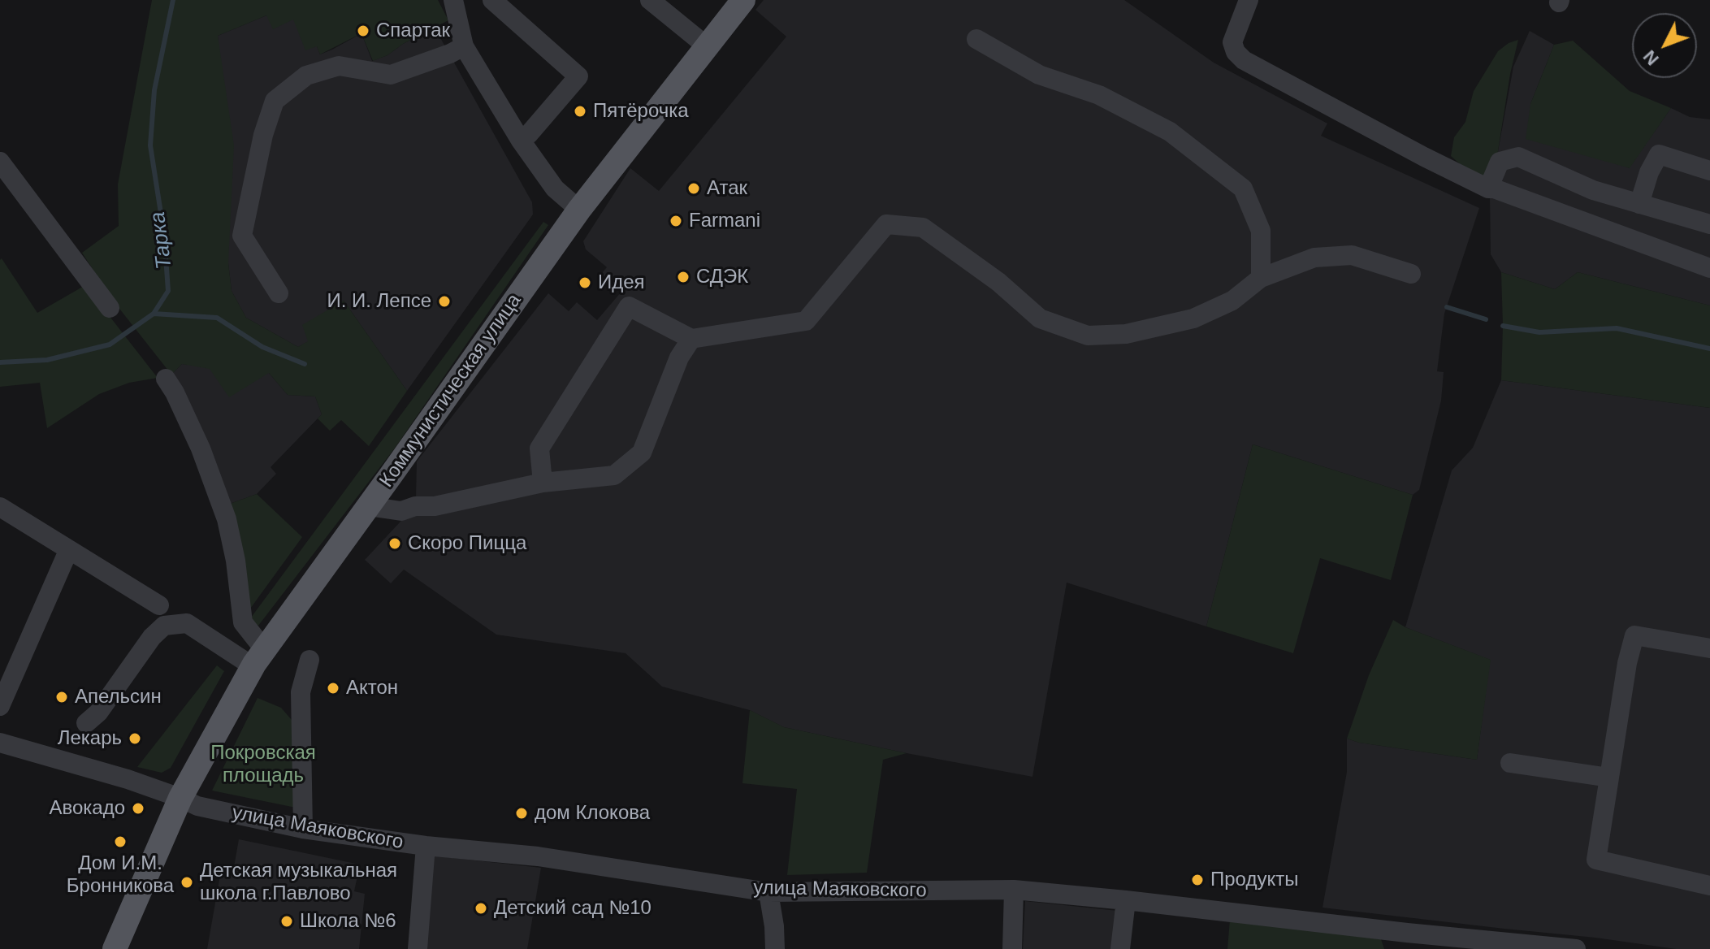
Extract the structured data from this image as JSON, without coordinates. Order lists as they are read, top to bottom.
{
  "streets": {
    "main road": ["Коммунистическая улица"],
    "street": ["улица Маяковского"]
  },
  "crossings": [
    ["Коммунистическая улица", "улица Маяковского"]
  ],
  "water": ["Тарка"],
  "parks": ["Покровская площадь"],
  "places": [
    "Спартак",
    "Пятёрочка",
    "Атак",
    "Farmani",
    "СДЭК",
    "Идея",
    "И. И. Лепсе",
    "Скоро Пицца",
    "Актон",
    "Апельсин",
    "Лекарь",
    "Авокадо",
    "дом Клокова",
    "Дом И.М. Бронникова",
    "Продукты",
    "Детская музыкальная школа г.Павлово",
    "Детский сад №10",
    "Школа №6"
  ],
  "north": "bottom left"
}
